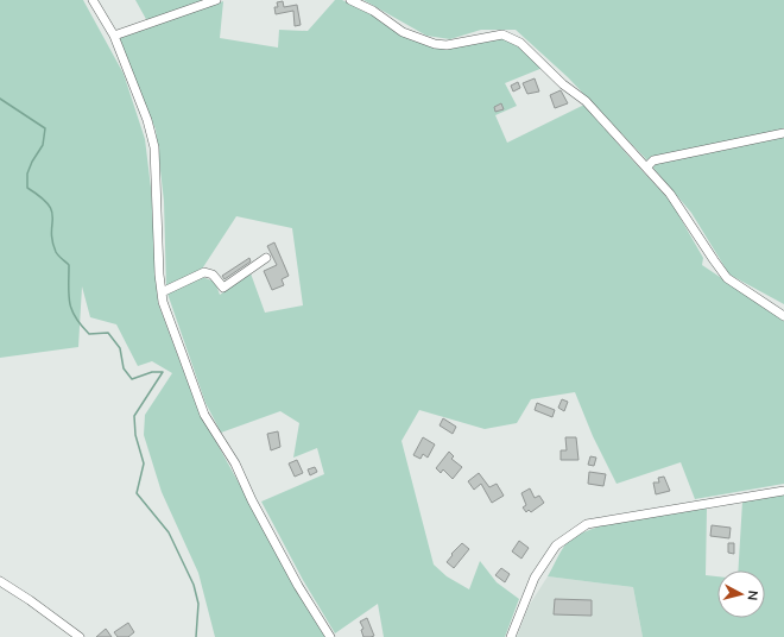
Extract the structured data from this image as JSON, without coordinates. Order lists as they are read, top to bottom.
{
  "north": "right"
}
